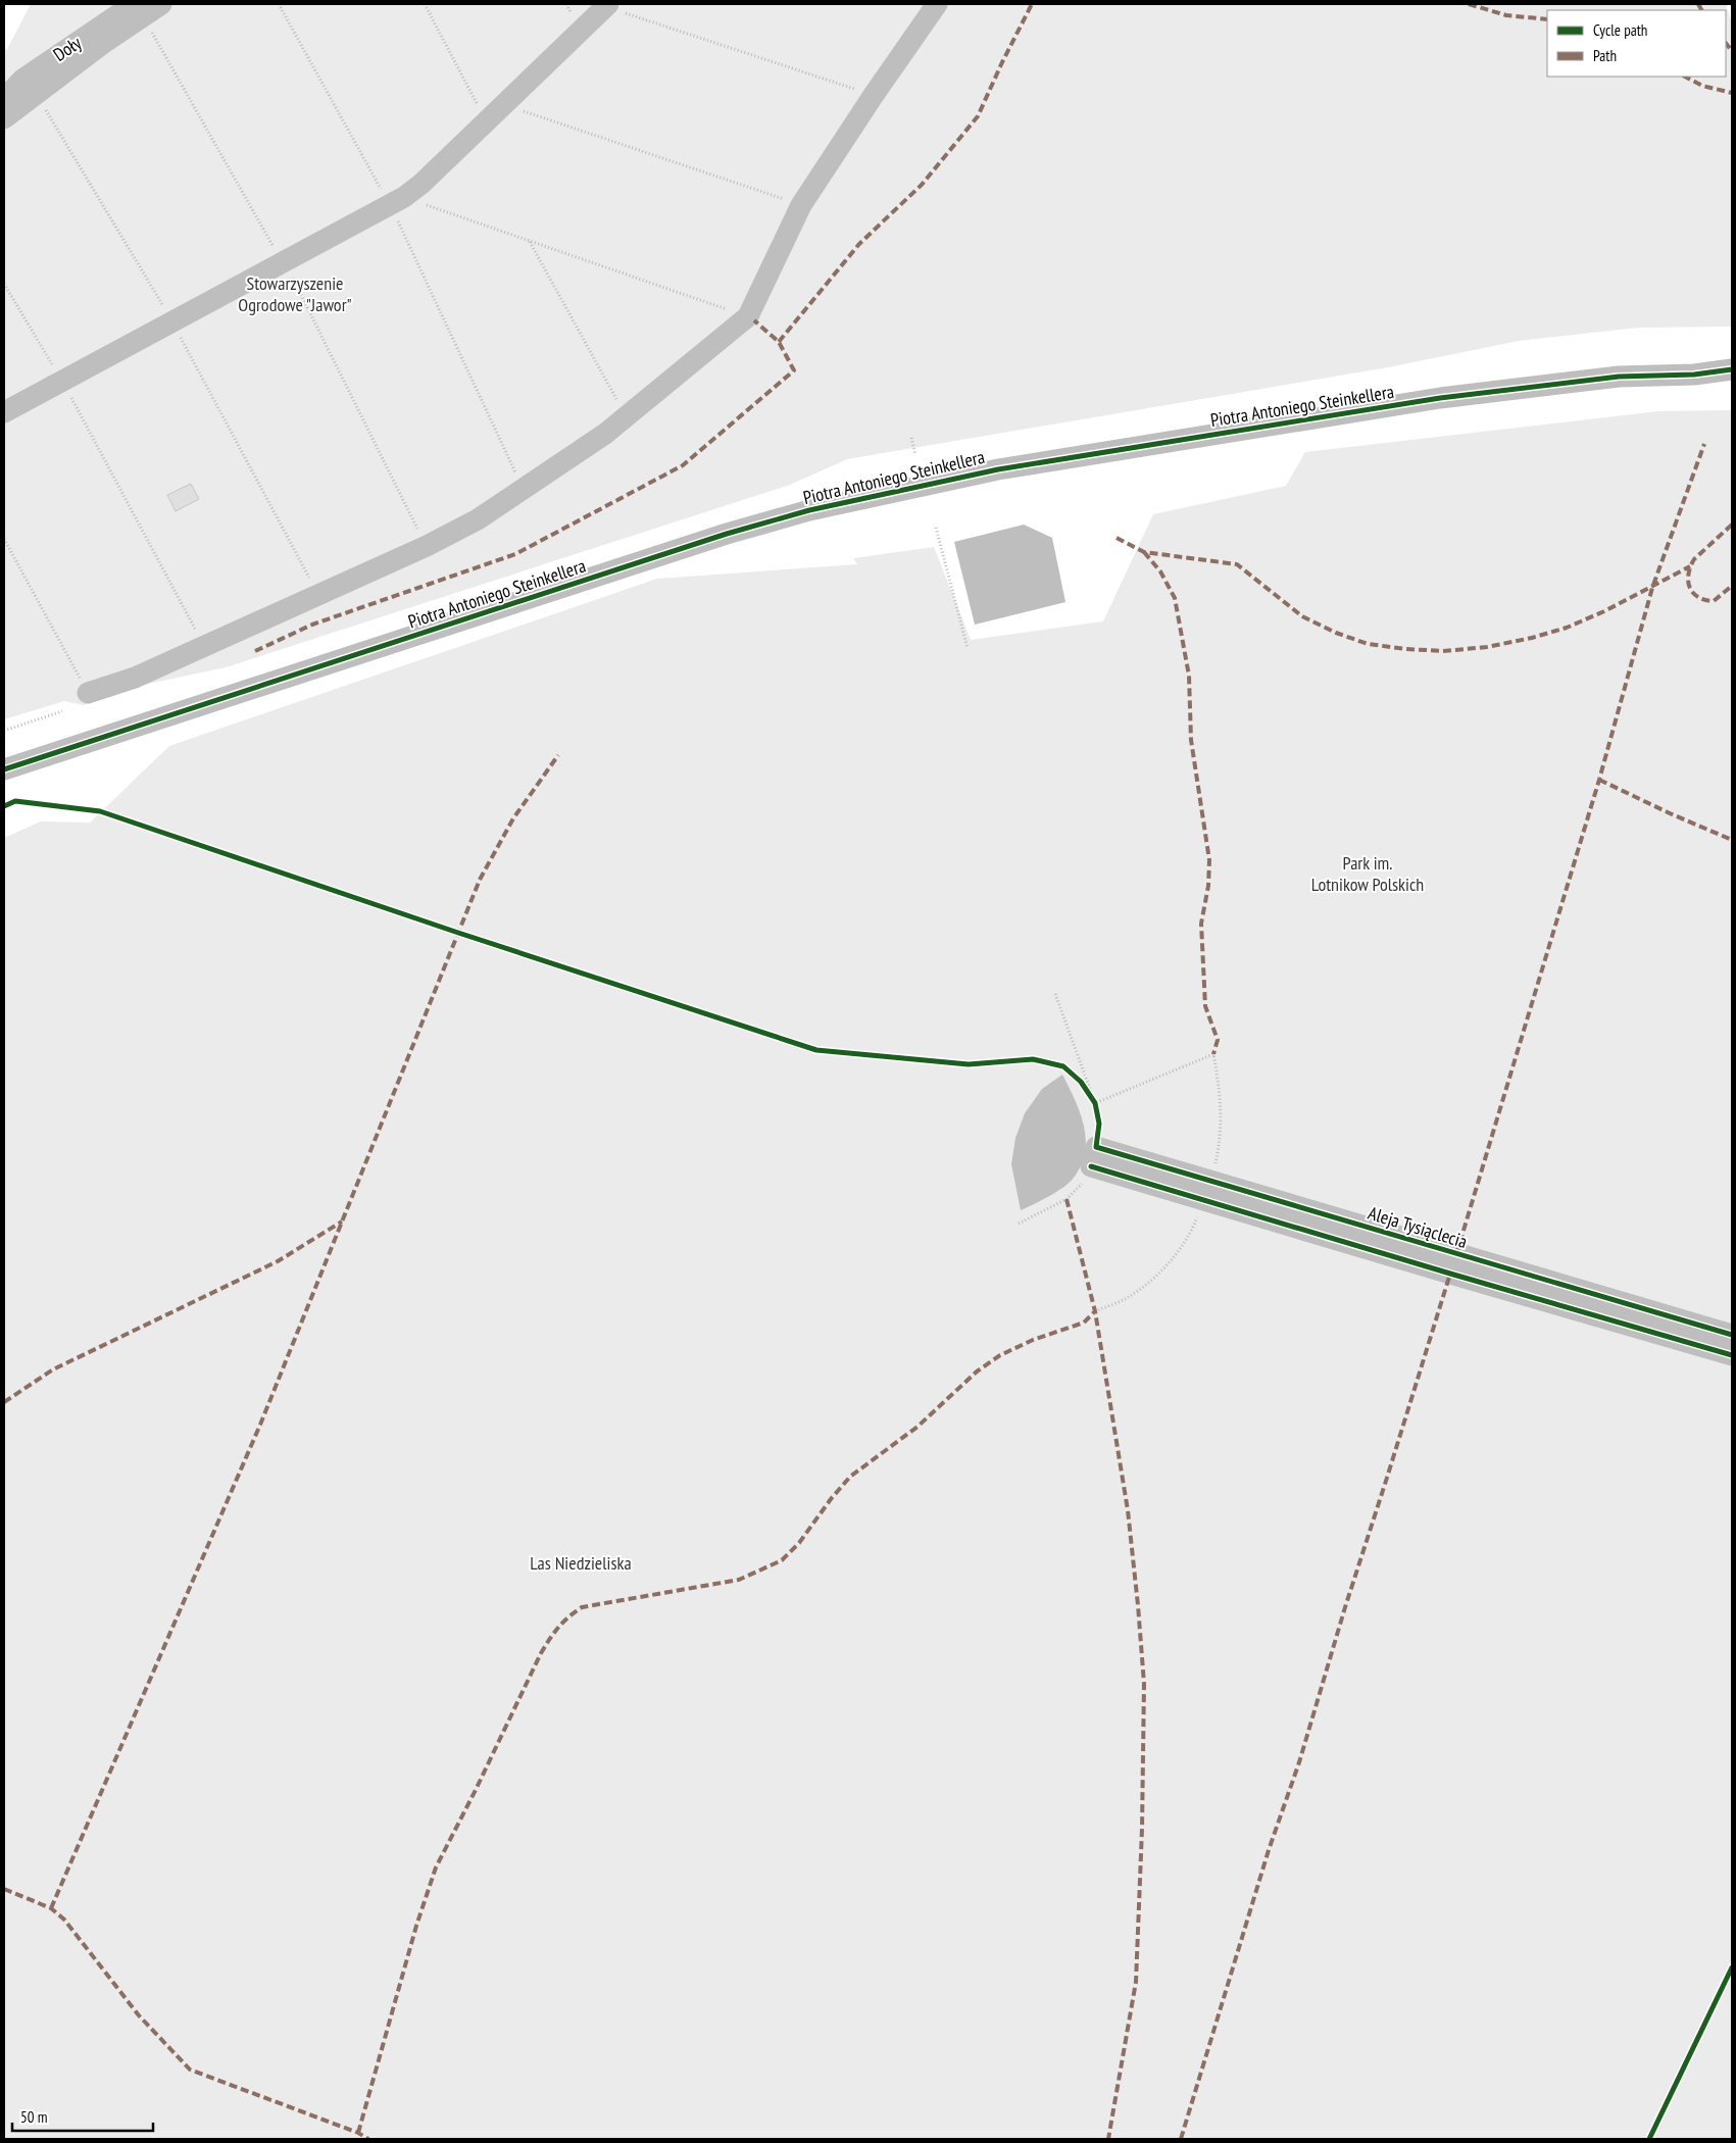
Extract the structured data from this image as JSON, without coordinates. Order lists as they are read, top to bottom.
{
  "streets": {
    "street": ["Doły", "Piotra Antoniego Steinkellera", "Aleja Tysiąclecia"]
  },
  "parks": ["Stowarzyszenie Ogrodowe \"Jawor\"", "Park im. Lotnikow Polskich", "Las Niedzieliska"],
  "legend": ["Cycle path", "Path"],
  "scale_bar": "50 m"
}
